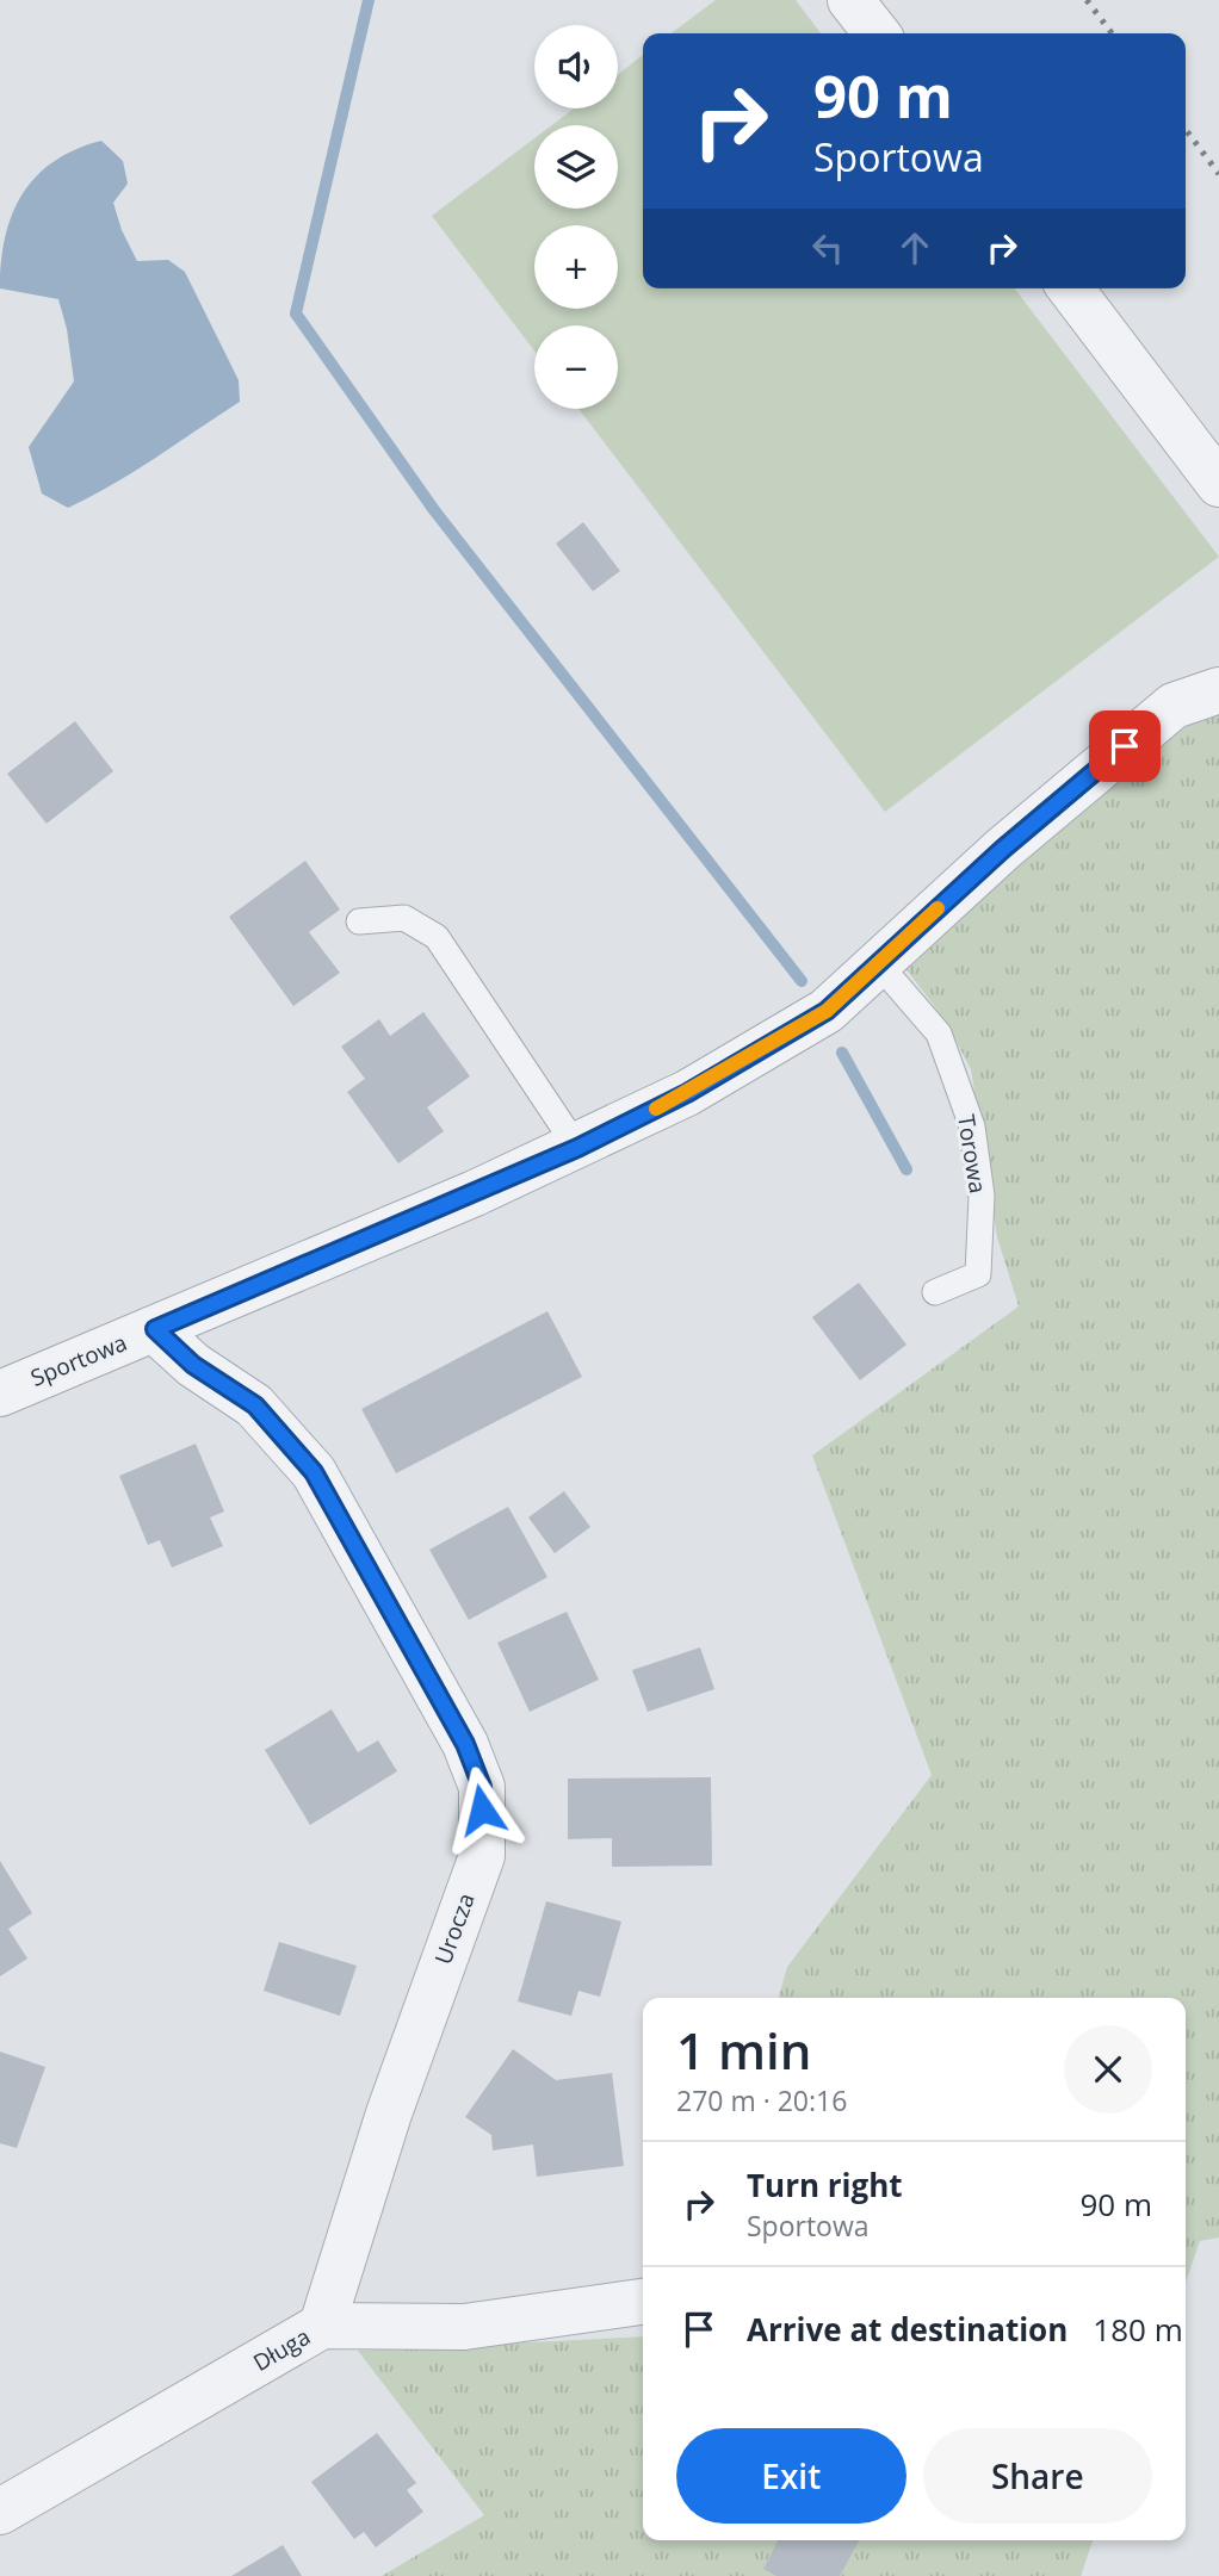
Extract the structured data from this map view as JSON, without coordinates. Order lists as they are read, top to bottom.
{
  "streets": {
    "street": ["Sportowa", "Urocza", "Długa"],
    "lane": ["Torowa"]
  },
  "crossings": [
    ["Torowa", "Sportowa"],
    ["Sportowa", "Urocza"],
    ["Urocza", "Długa"]
  ],
  "page": {
    "map_buttons": ["+", "−"],
    "turn": ["90 m", "Sportowa"],
    "heading": ["1 min", "270 m · 20:16"],
    "list": [
      {
        "name": "Turn right",
        "note": "Sportowa",
        "value": "90 m"
      },
      {
        "name": "Arrive at destination",
        "value": "180 m"
      }
    ],
    "buttons": ["Exit", "Share"]
  }
}
